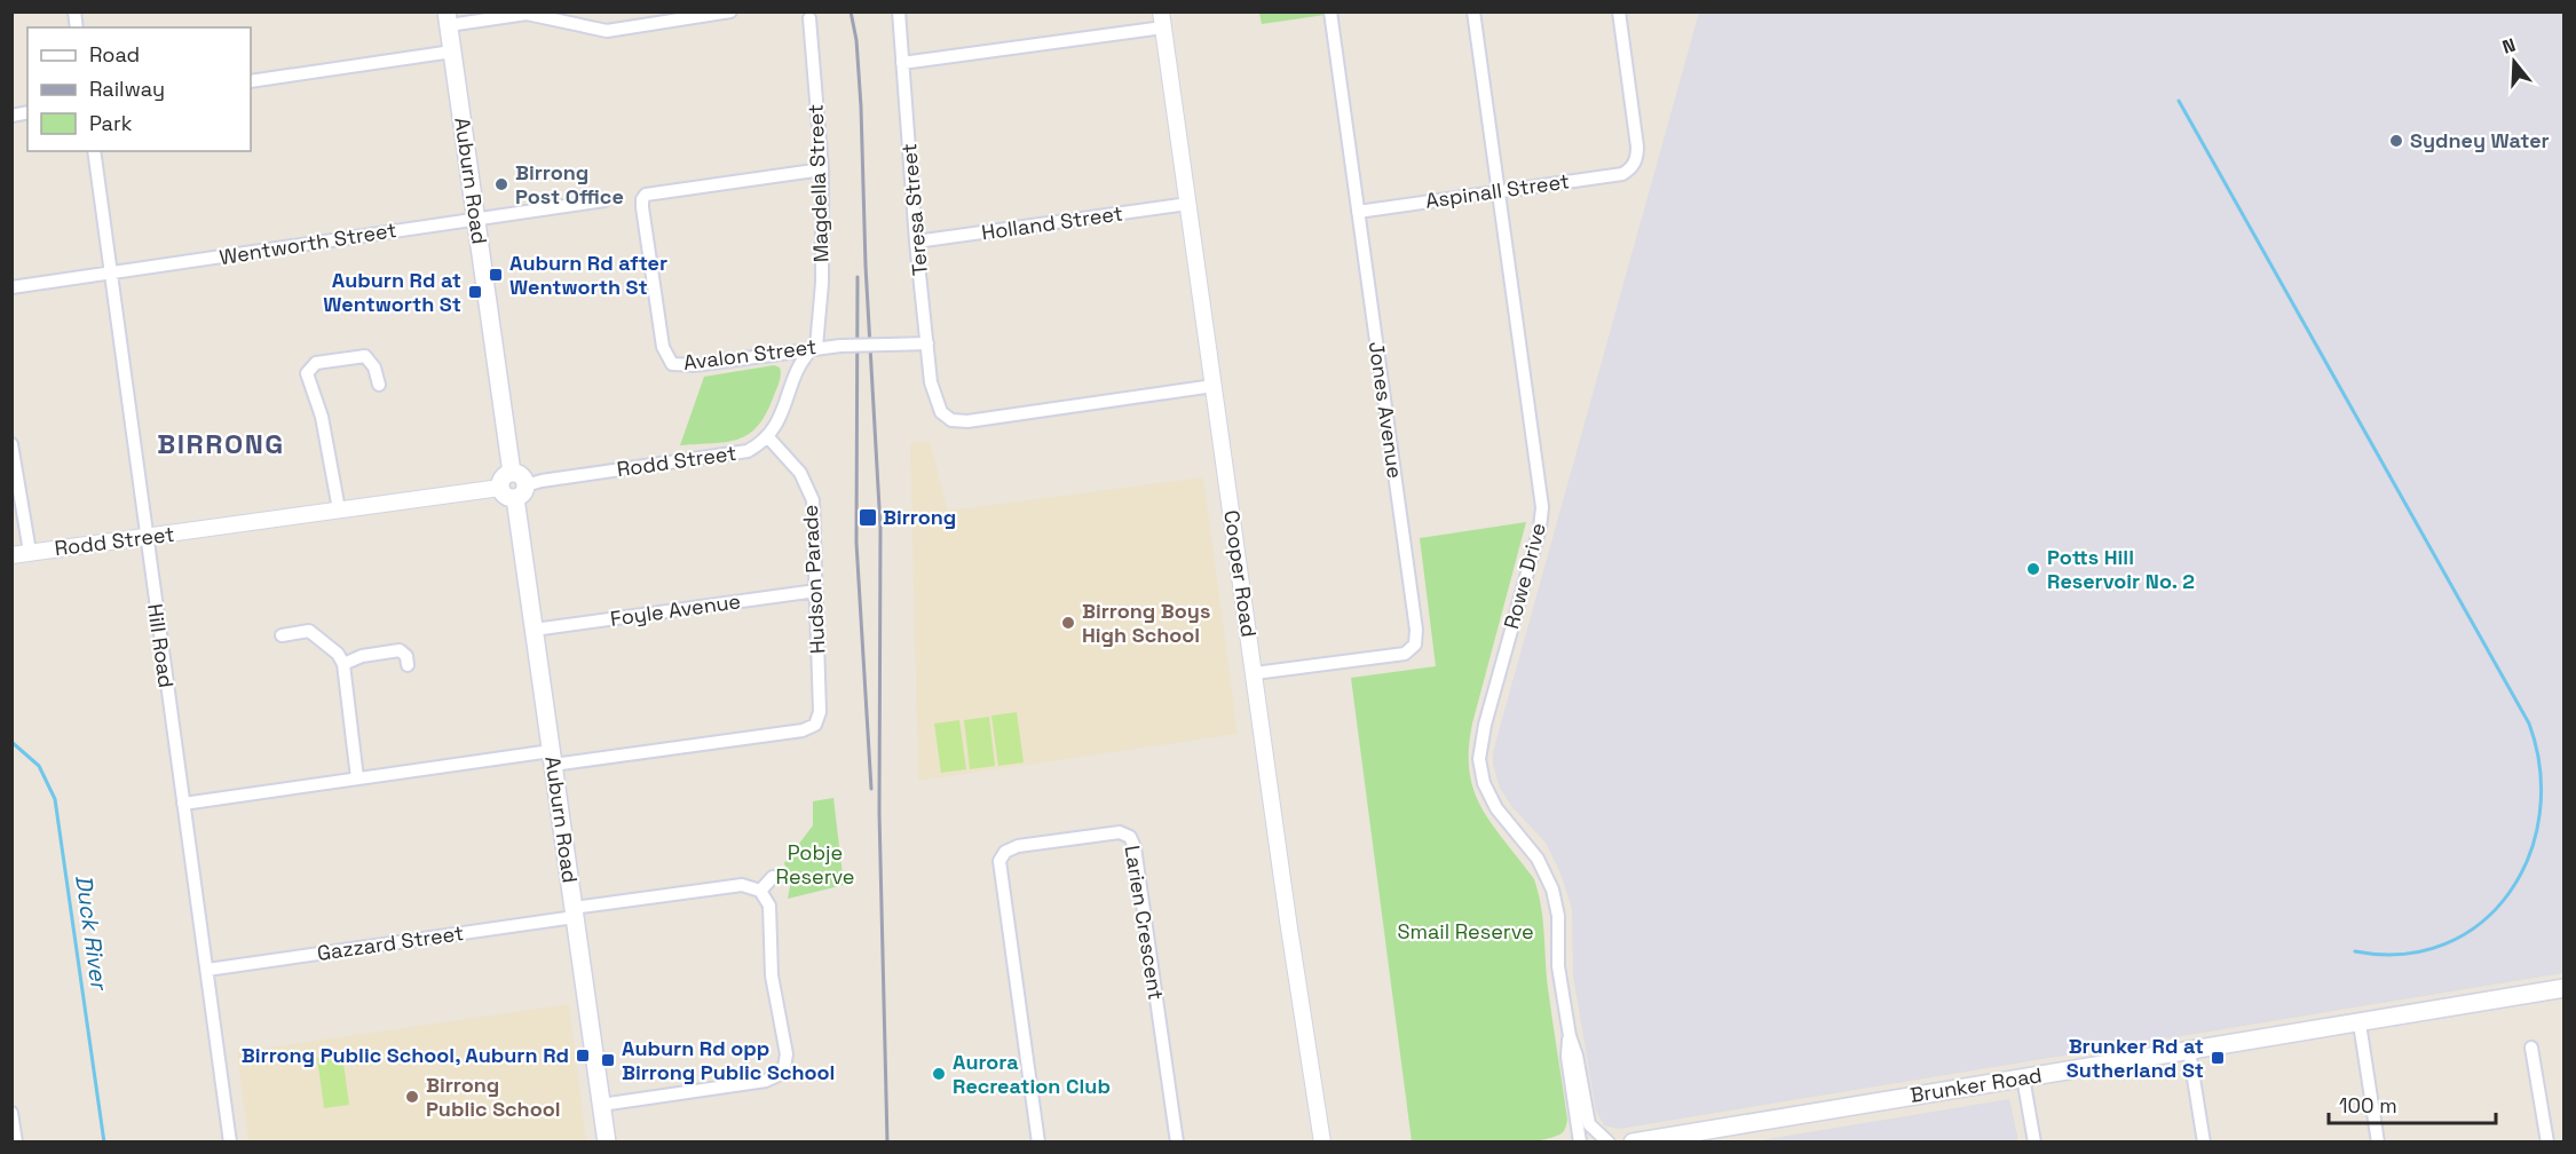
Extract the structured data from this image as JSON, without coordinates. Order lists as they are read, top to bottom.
{
  "streets": {
    "main road": ["Auburn Road", "Brunker Road"],
    "street": [
      "Magdella Street",
      "Aspinall Street",
      "Teresa Street",
      "Holland Street",
      "Wentworth Street",
      "Avalon Street",
      "Jones Avenue",
      "Rodd Street",
      "Cooper Road",
      "Rowe Drive",
      "Hudson Parade",
      "Foyle Avenue",
      "Hill Road",
      "Larien Crescent",
      "Gazzard Street"
    ]
  },
  "crossings": [
    ["Auburn Road", "Wentworth Street"],
    ["Auburn Road", "Rodd Street"],
    ["Auburn Road", "Hudson Parade"],
    ["Auburn Road", "Foyle Avenue"],
    ["Auburn Road", "Gazzard Street"],
    ["Magdella Street", "Avalon Street"],
    ["Aspinall Street", "Jones Avenue"],
    ["Aspinall Street", "Rowe Drive"],
    ["Teresa Street", "Holland Street"],
    ["Teresa Street", "Avalon Street"],
    ["Teresa Street", "Cooper Road"],
    ["Holland Street", "Cooper Road"],
    ["Wentworth Street", "Hill Road"],
    ["Jones Avenue", "Cooper Road"],
    ["Rodd Street", "Hudson Parade"],
    ["Rodd Street", "Hill Road"],
    ["Hudson Parade", "Foyle Avenue"],
    ["Hill Road", "Gazzard Street"]
  ],
  "districts": ["BIRRONG"],
  "water": ["Duck River"],
  "parks": ["Pobje Reserve", "Smail Reserve"],
  "places": {
    "other": [
      "Sydney Water",
      "Birrong Post Office",
      "Potts Hill Reservoir No. 2",
      "Birrong Boys High School",
      "Aurora Recreation Club",
      "Birrong Public School"
    ],
    "transit": [
      "Auburn Rd after Wentworth St",
      "Auburn Rd at Wentworth St",
      "Birrong",
      "Birrong Public School, Auburn Rd",
      "Brunker Rd at Sutherland St",
      "Auburn Rd opp Birrong Public School"
    ]
  },
  "legend": ["Road", "Railway", "Park"],
  "scale_bar": "100 m",
  "north": "top"
}
